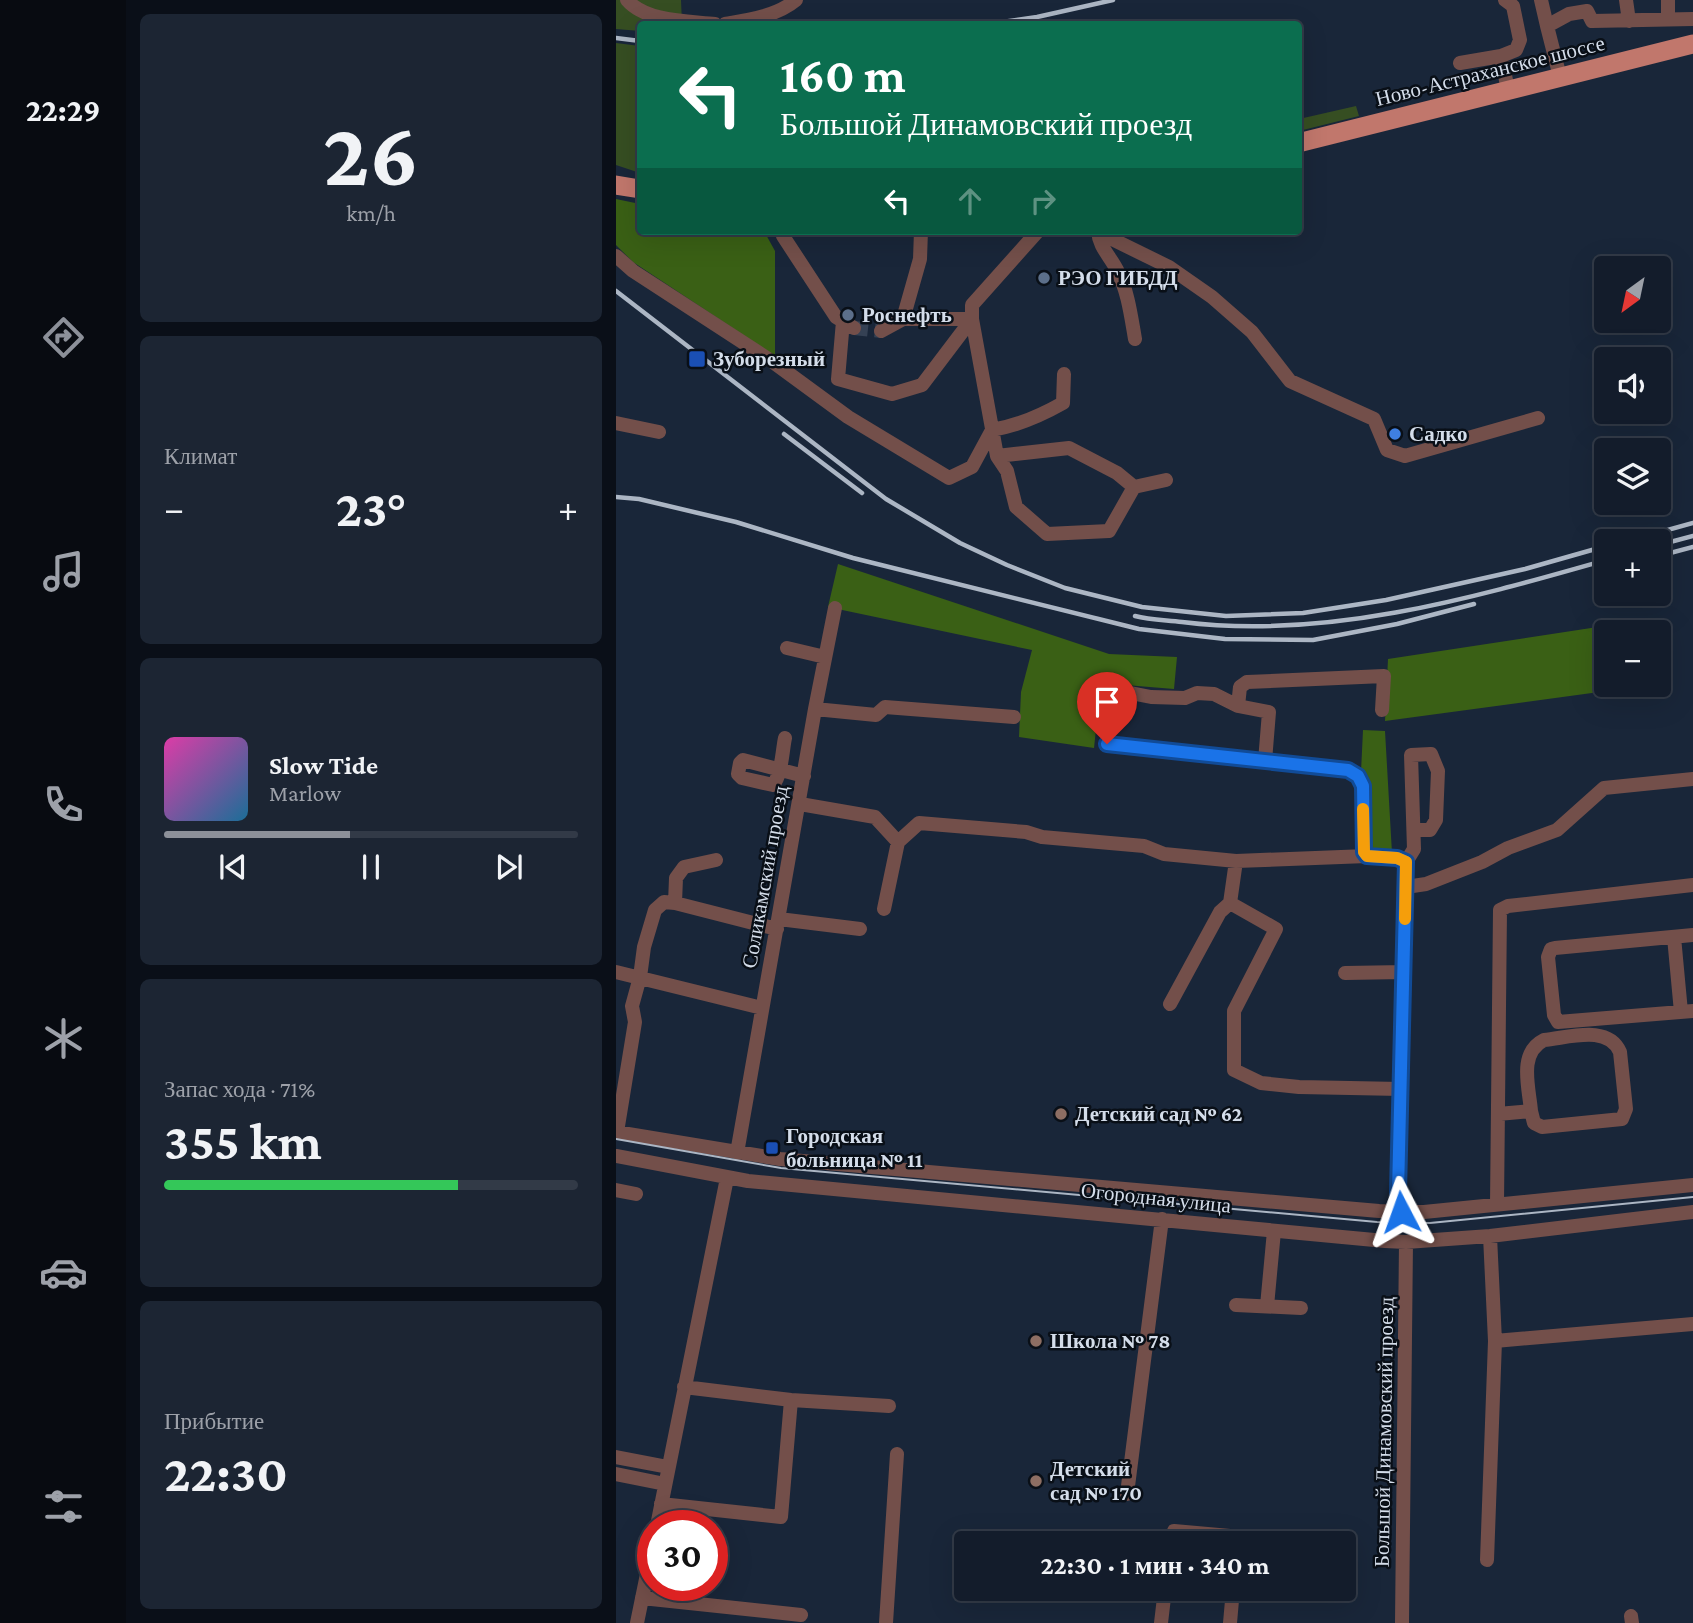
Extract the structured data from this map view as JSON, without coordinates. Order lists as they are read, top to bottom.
{
  "streets": {
    "main road": ["Ново-Астраханское шоссе"],
    "street": ["Соликамский проезд", "Огородная улица", "Большой Динамовский проезд"]
  },
  "crossings": [
    ["Соликамский проезд", "Огородная улица"],
    ["Огородная улица", "Большой Динамовский проезд"]
  ],
  "places": {
    "other": [
      "РЭО ГИБДД",
      "Роснефть",
      "Садко",
      "Детский сад № 62",
      "Школа № 78",
      "Детский сад № 170"
    ],
    "transit": ["Зуборезный", "Городская больница № 11"]
  },
  "north": "bottom left",
  "page": {
    "tabs": "22:29",
    "tile": [
      ["26", "km/h"],
      "Климат",
      ["Запас хода · 71%", "355 km"],
      ["Прибытие", "22:30"]
    ],
    "turn": ["160 m", "Большой Динамовский проезд"],
    "map_buttons": ["+", "−"],
    "heat": ["−", "23°", "+"],
    "song": ["Slow Tide", "Marlow"],
    "limit": "30",
    "trip": "22:30 · 1 мин · 340 m"
  }
}
